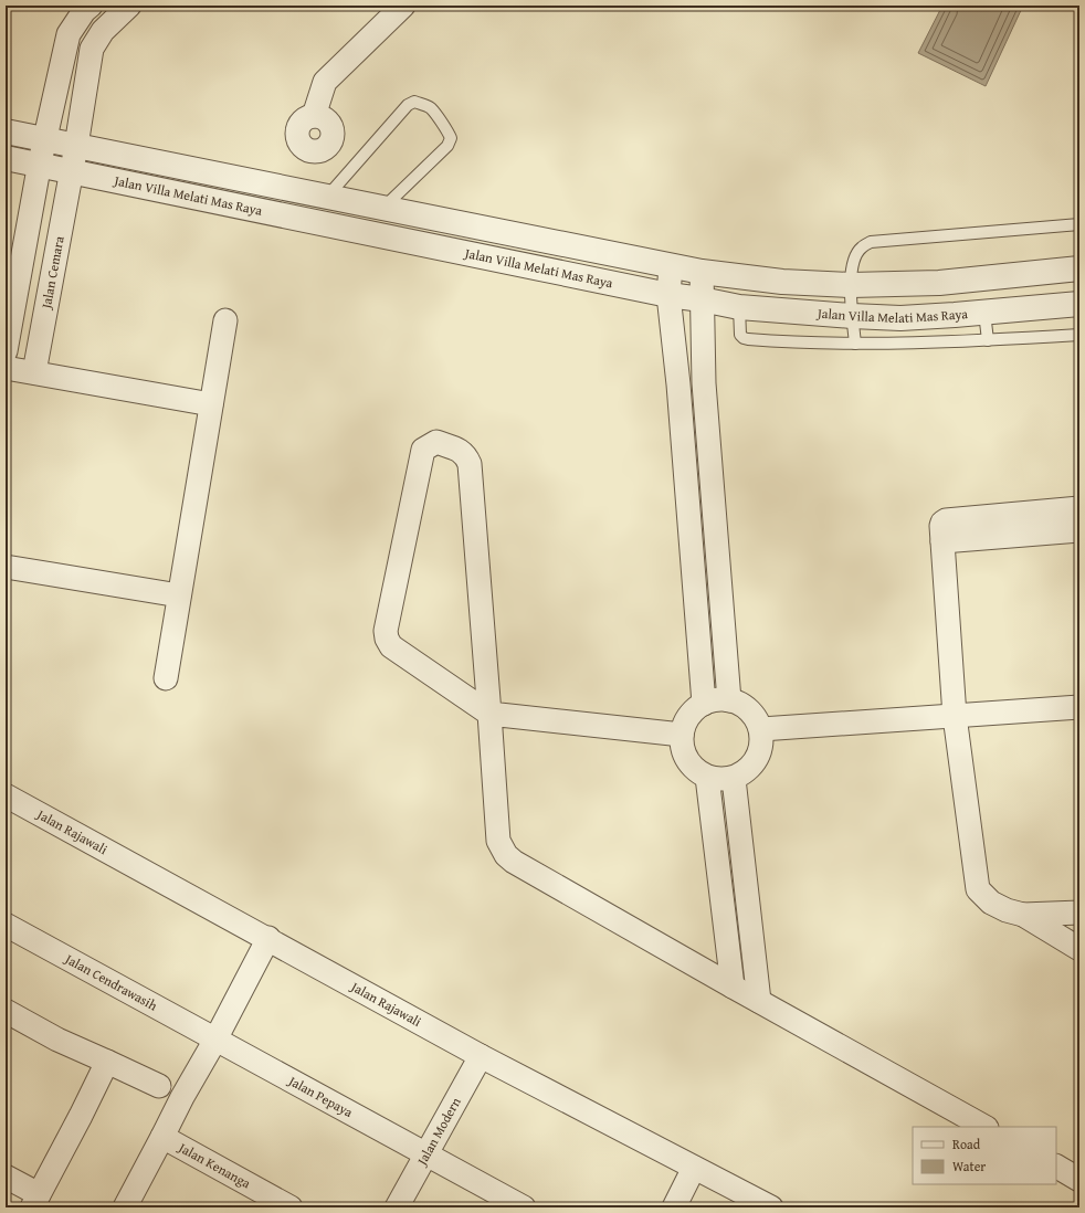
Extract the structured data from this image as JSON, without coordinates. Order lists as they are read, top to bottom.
{
  "streets": {
    "street": [
      "Jalan Villa Melati Mas Raya",
      "Jalan Cemara",
      "Jalan Rajawali",
      "Jalan Cendrawasih",
      "Jalan Pepaya",
      "Jalan Modern",
      "Jalan Kenanga"
    ]
  },
  "crossings": [
    ["Jalan Villa Melati Mas Raya", "Jalan Cemara"],
    ["Jalan Rajawali", "Jalan Modern"],
    ["Jalan Cendrawasih", "Jalan Pepaya"],
    ["Jalan Pepaya", "Jalan Modern"]
  ],
  "legend": ["Road", "Water"]
}
